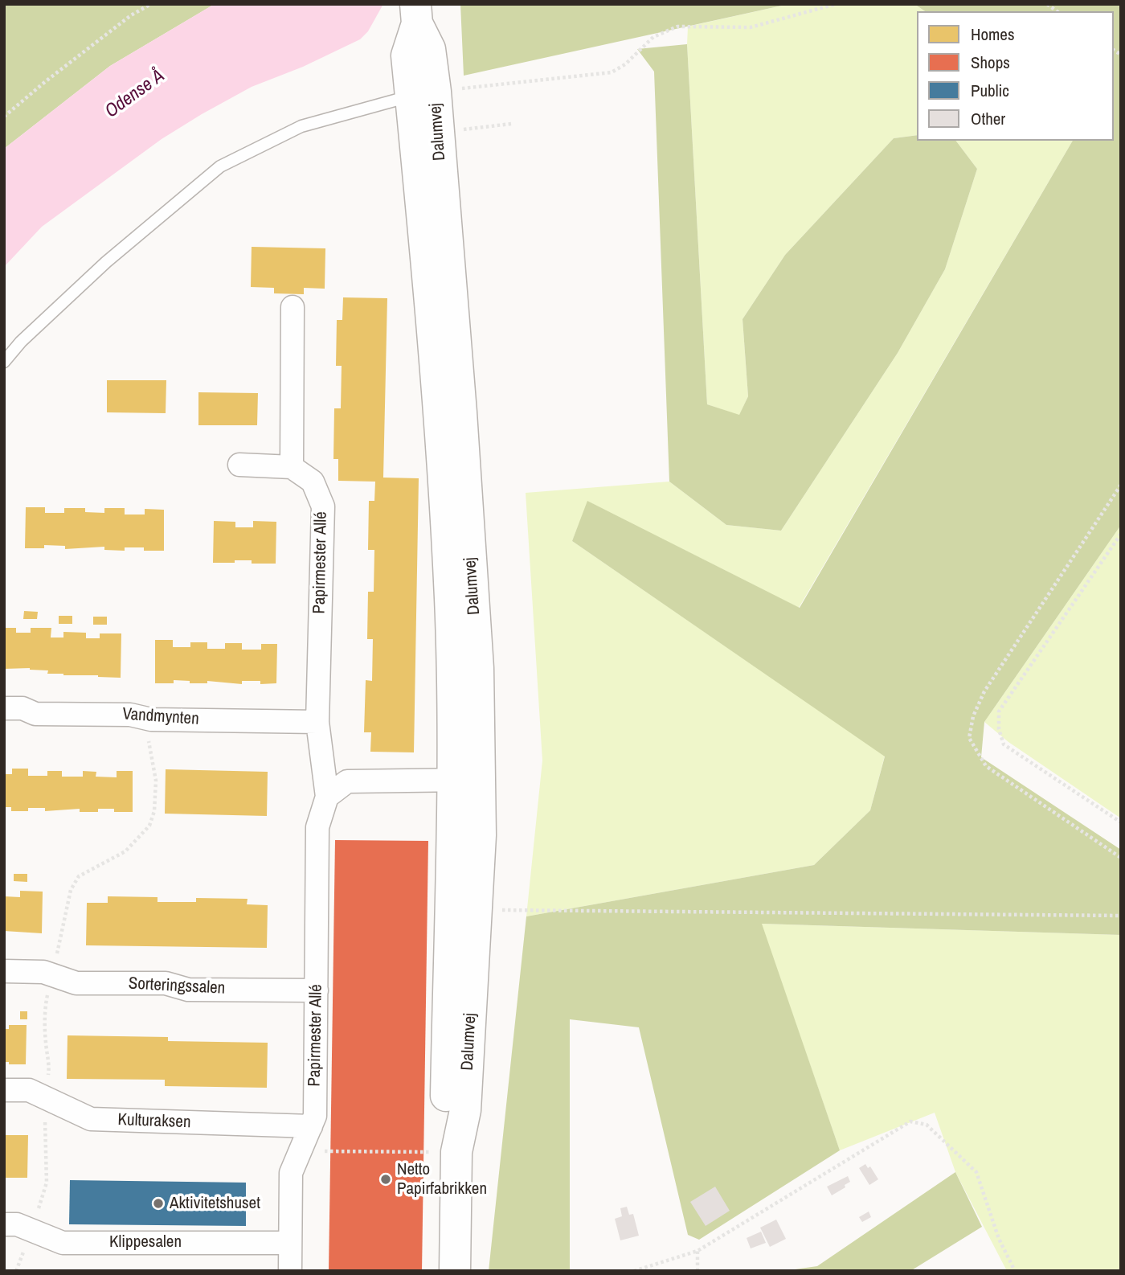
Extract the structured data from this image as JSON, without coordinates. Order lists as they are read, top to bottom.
{
  "streets": {
    "street": [
      "Dalumvej",
      "Papirmester Allé",
      "Vandmynten",
      "Sorteringssalen",
      "Kulturaksen",
      "Klippesalen"
    ]
  },
  "crossings": [
    ["Papirmester Allé", "Vandmynten"],
    ["Papirmester Allé", "Sorteringssalen"],
    ["Papirmester Allé", "Kulturaksen"],
    ["Papirmester Allé", "Klippesalen"]
  ],
  "water": ["Odense Å"],
  "places": ["Netto Papirfabrikken", "Aktivitetshuset"],
  "legend": [
    "Homes",
    "Shops",
    "Public",
    "Other"
  ]
}
